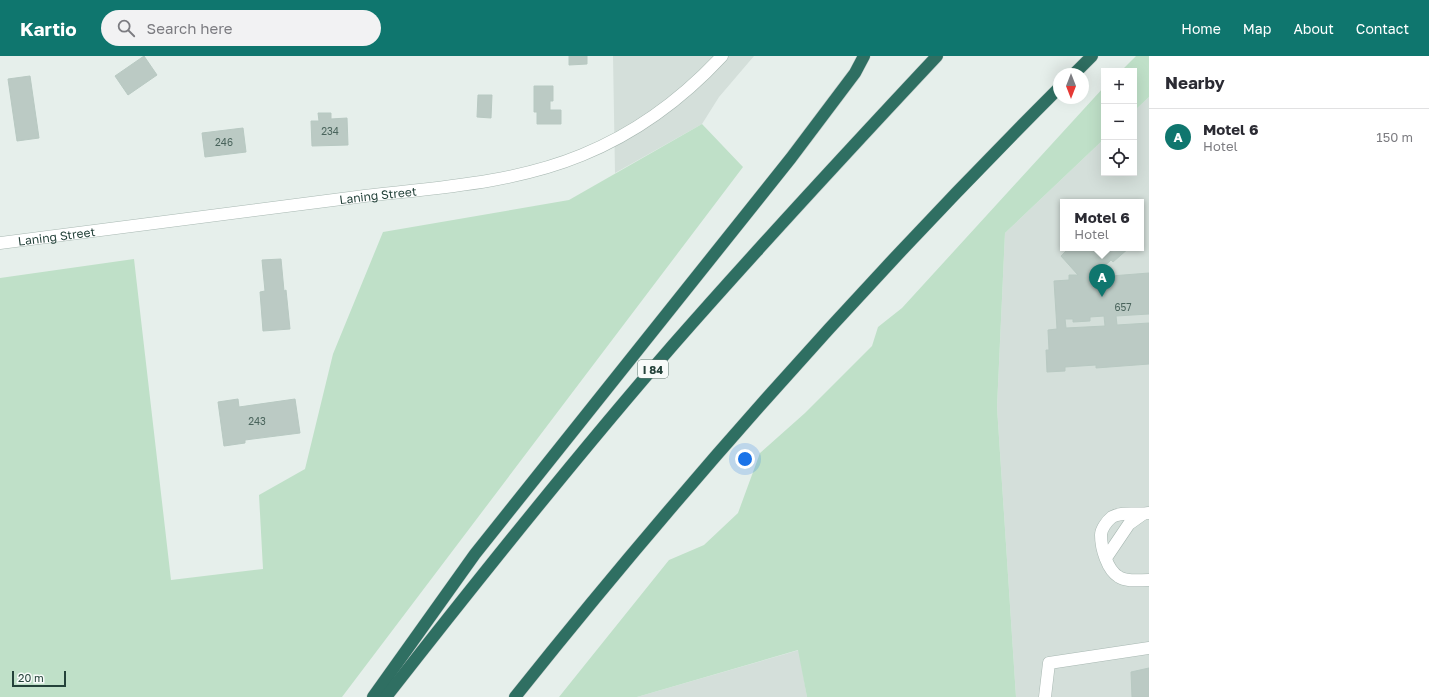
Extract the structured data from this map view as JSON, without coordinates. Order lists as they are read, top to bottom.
{
  "streets": {
    "highway": ["I 84"],
    "street": ["Laning Street"]
  },
  "house_numbers": [
    "234",
    "246",
    "657",
    "243"
  ],
  "scale_bar": "20 m",
  "north": "bottom",
  "page": {
    "header": "Kartio",
    "search": "Search here",
    "nav": [
      "Home",
      "Map",
      "About",
      "Contact"
    ],
    "heading": "Nearby",
    "map_buttons": ["+", "−"],
    "list": [
      {
        "mark": "A",
        "name": "Motel 6",
        "note": "Hotel",
        "value": "150 m"
      }
    ],
    "popup": ["Motel 6", "Hotel"],
    "pins": "A",
    "scale": "20 m"
  }
}
